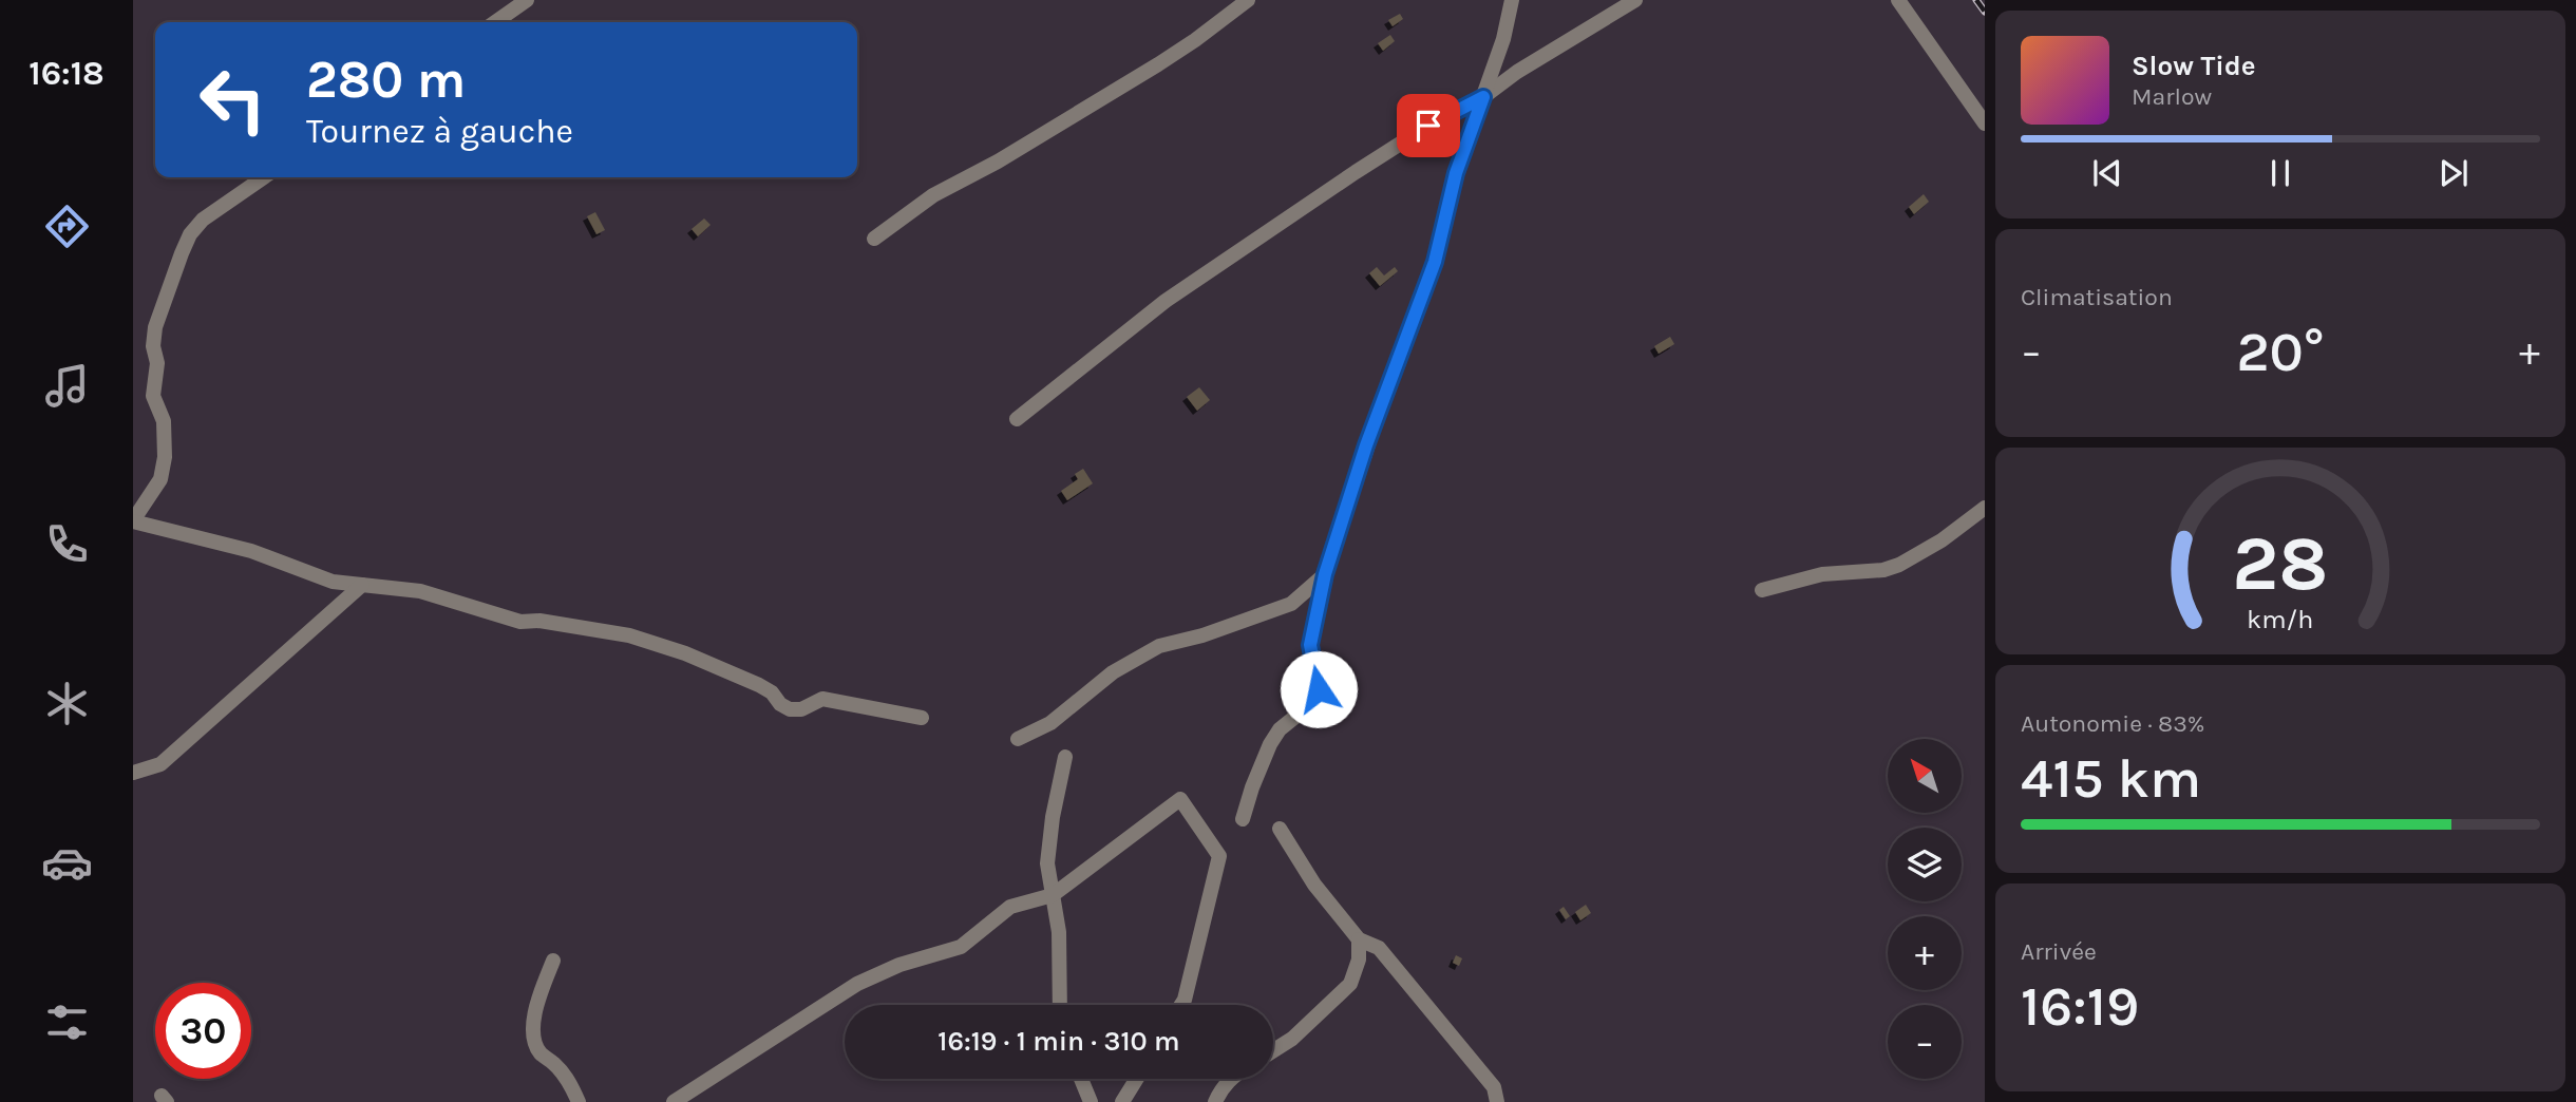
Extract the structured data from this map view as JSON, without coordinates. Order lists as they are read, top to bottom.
{
  "north": "top left",
  "page": {
    "tabs": "16:18",
    "turn": ["280 m", "Tournez à gauche"],
    "song": ["Slow Tide", "Marlow"],
    "tile": [
      "Climatisation",
      ["Autonomie · 83%", "415 km"],
      ["Arrivée", "16:19"]
    ],
    "heat": ["−", "20°", "+"],
    "map_buttons": ["+", "−"],
    "limit": "30",
    "trip": "16:19 · 1 min · 310 m",
    "gauge": ["28", "km/h"]
  }
}
